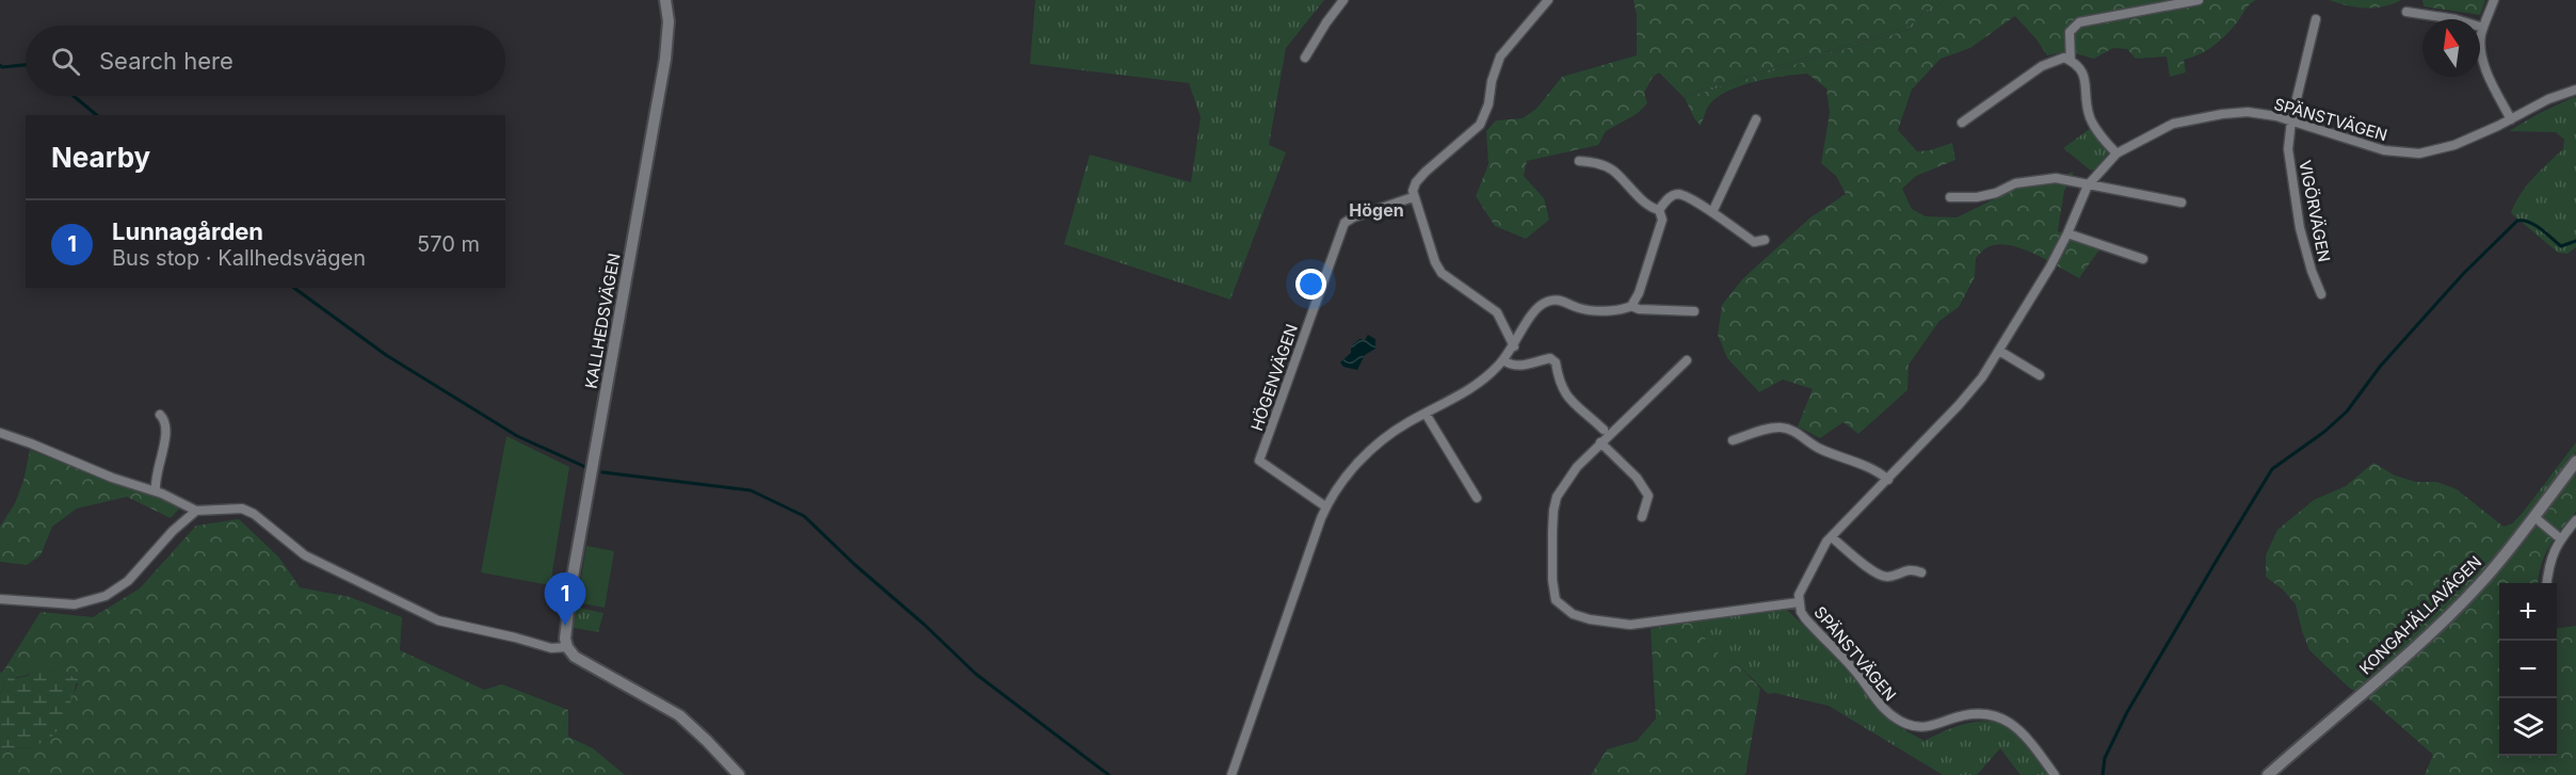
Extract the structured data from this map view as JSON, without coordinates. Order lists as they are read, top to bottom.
{
  "streets": {
    "street": [
      "SPÄNSTVÄGEN",
      "VIGÖRVÄGEN",
      "KALLHEDSVÄGEN",
      "HÖGENVÄGEN",
      "KONGAHÄLLAVÄGEN"
    ]
  },
  "crossings": [
    ["SPÄNSTVÄGEN", "VIGÖRVÄGEN"]
  ],
  "districts": ["Högen"],
  "north": "top",
  "page": {
    "search": "Search here",
    "heading": "Nearby",
    "list": [
      {
        "mark": "1",
        "name": "Lunnagården",
        "note": "Bus stop · Kallhedsvägen",
        "value": "570 m"
      }
    ],
    "pins": "1",
    "map_buttons": ["+", "−"]
  }
}
